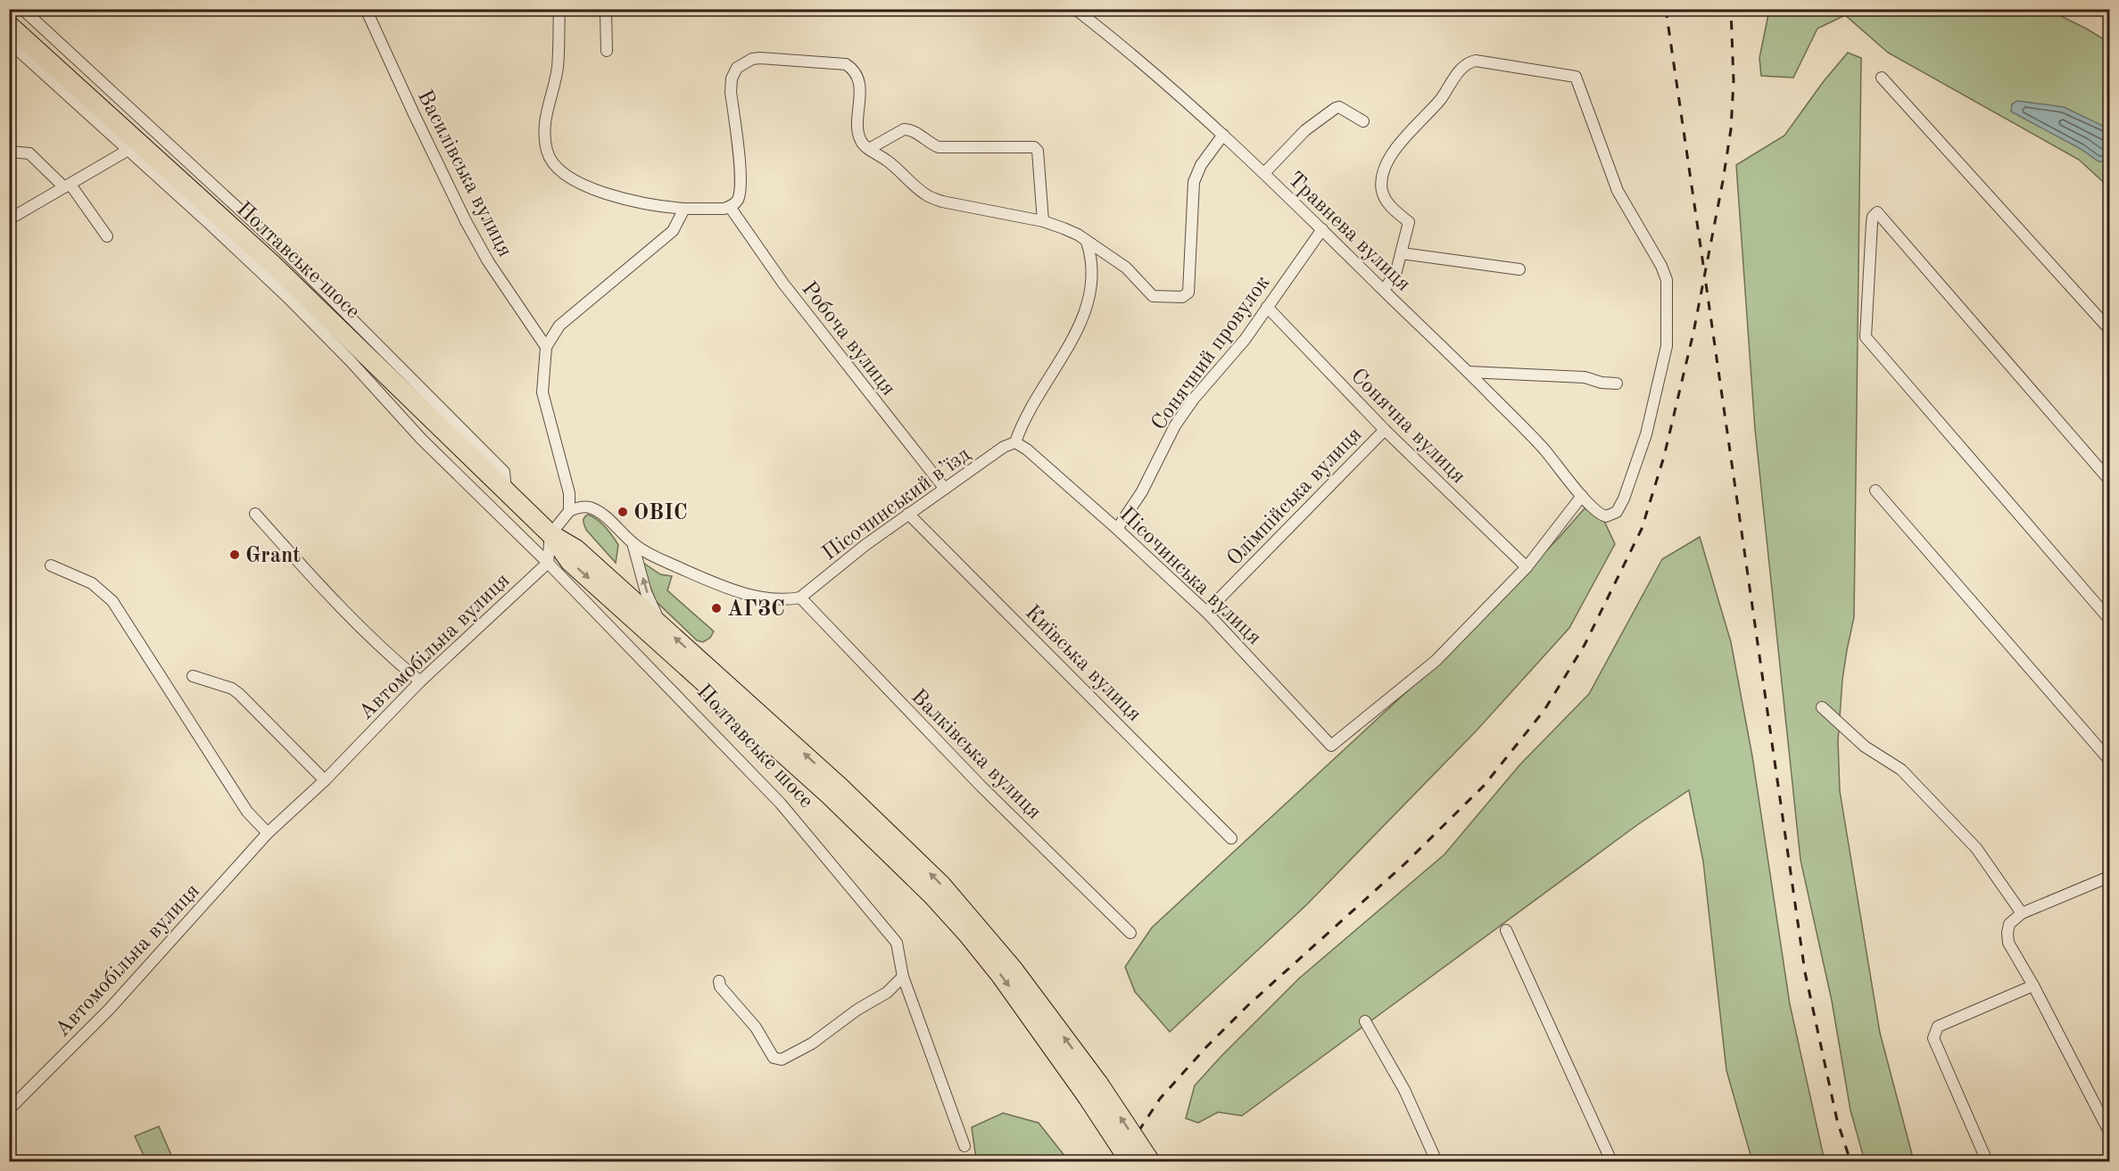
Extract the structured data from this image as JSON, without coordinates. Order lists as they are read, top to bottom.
{
  "streets": {
    "highway": ["Полтавське шосе"],
    "street": [
      "Василівська вулиця",
      "Травнева вулиця",
      "Робоча вулиця",
      "Сонячний провулок",
      "Сонячна вулиця",
      "Олімпійська вулиця",
      "Пісочинський в’їзд",
      "Пісочинська вулиця",
      "Автомобільна вулиця",
      "Київська вулиця",
      "Валківська вулиця"
    ]
  },
  "crossings": [
    ["Травнева вулиця", "Сонячний провулок"],
    ["Полтавське шосе", "Автомобільна вулиця"],
    ["Робоча вулиця", "Пісочинський в’їзд"],
    ["Сонячний провулок", "Сонячна вулиця"],
    ["Сонячний провулок", "Пісочинська вулиця"],
    ["Сонячна вулиця", "Олімпійська вулиця"],
    ["Сонячна вулиця", "Пісочинська вулиця"],
    ["Олімпійська вулиця", "Пісочинська вулиця"],
    ["Пісочинський в’їзд", "Пісочинська вулиця"],
    ["Пісочинський в’їзд", "Київська вулиця"],
    ["Пісочинський в’їзд", "Валківська вулиця"]
  ],
  "places": ["ОВІС", "Grant", "АГЗС"]
}
